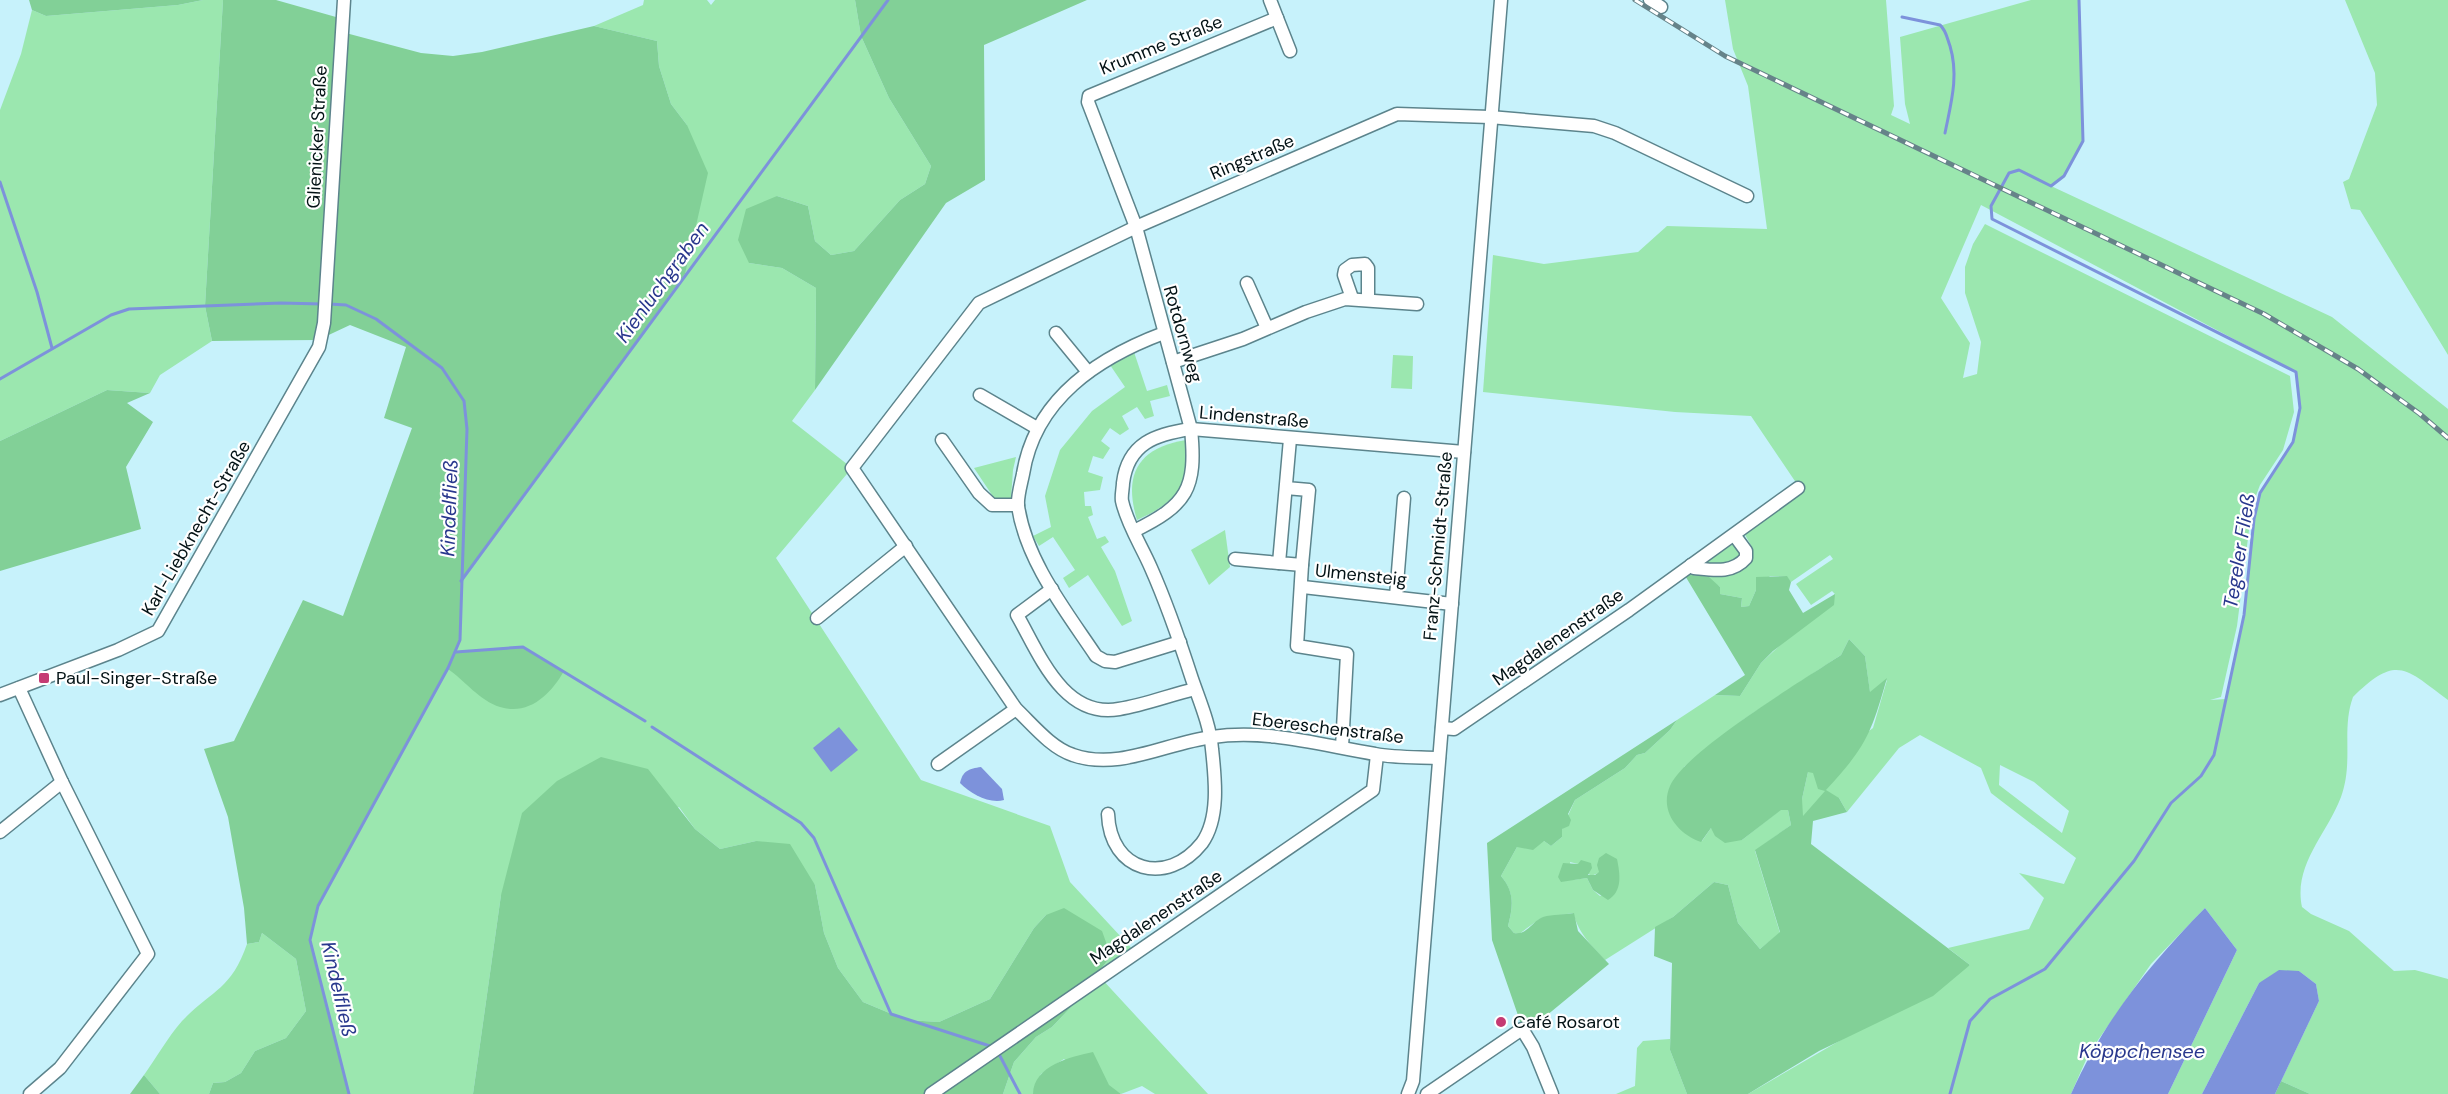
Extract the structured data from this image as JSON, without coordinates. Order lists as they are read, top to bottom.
{
  "streets": {
    "street": [
      "Krumme Straße",
      "Glienicker Straße",
      "Ringstraße",
      "Rotdornweg",
      "Lindenstraße",
      "Karl-Liebknecht-Straße",
      "Franz-Schmidt-Straße",
      "Ulmensteig",
      "Magdalenenstraße",
      "Ebereschenstraße"
    ]
  },
  "crossings": [
    ["Krumme Straße", "Ringstraße"],
    ["Krumme Straße", "Rotdornweg"],
    ["Glienicker Straße", "Karl-Liebknecht-Straße"],
    ["Ringstraße", "Rotdornweg"],
    ["Ringstraße", "Franz-Schmidt-Straße"],
    ["Ringstraße", "Ebereschenstraße"],
    ["Rotdornweg", "Lindenstraße"],
    ["Lindenstraße", "Franz-Schmidt-Straße"],
    ["Lindenstraße", "Ebereschenstraße"],
    ["Franz-Schmidt-Straße", "Ulmensteig"],
    ["Franz-Schmidt-Straße", "Magdalenenstraße"],
    ["Franz-Schmidt-Straße", "Ebereschenstraße"],
    ["Magdalenenstraße", "Ebereschenstraße"]
  ],
  "water": [
    "Kienluchgraben",
    "Kindelfließ",
    "Tegeler Fließ",
    "Köppchensee"
  ],
  "places": {
    "transit": ["Paul-Singer-Straße"],
    "other": ["Café Rosarot"]
  }
}
